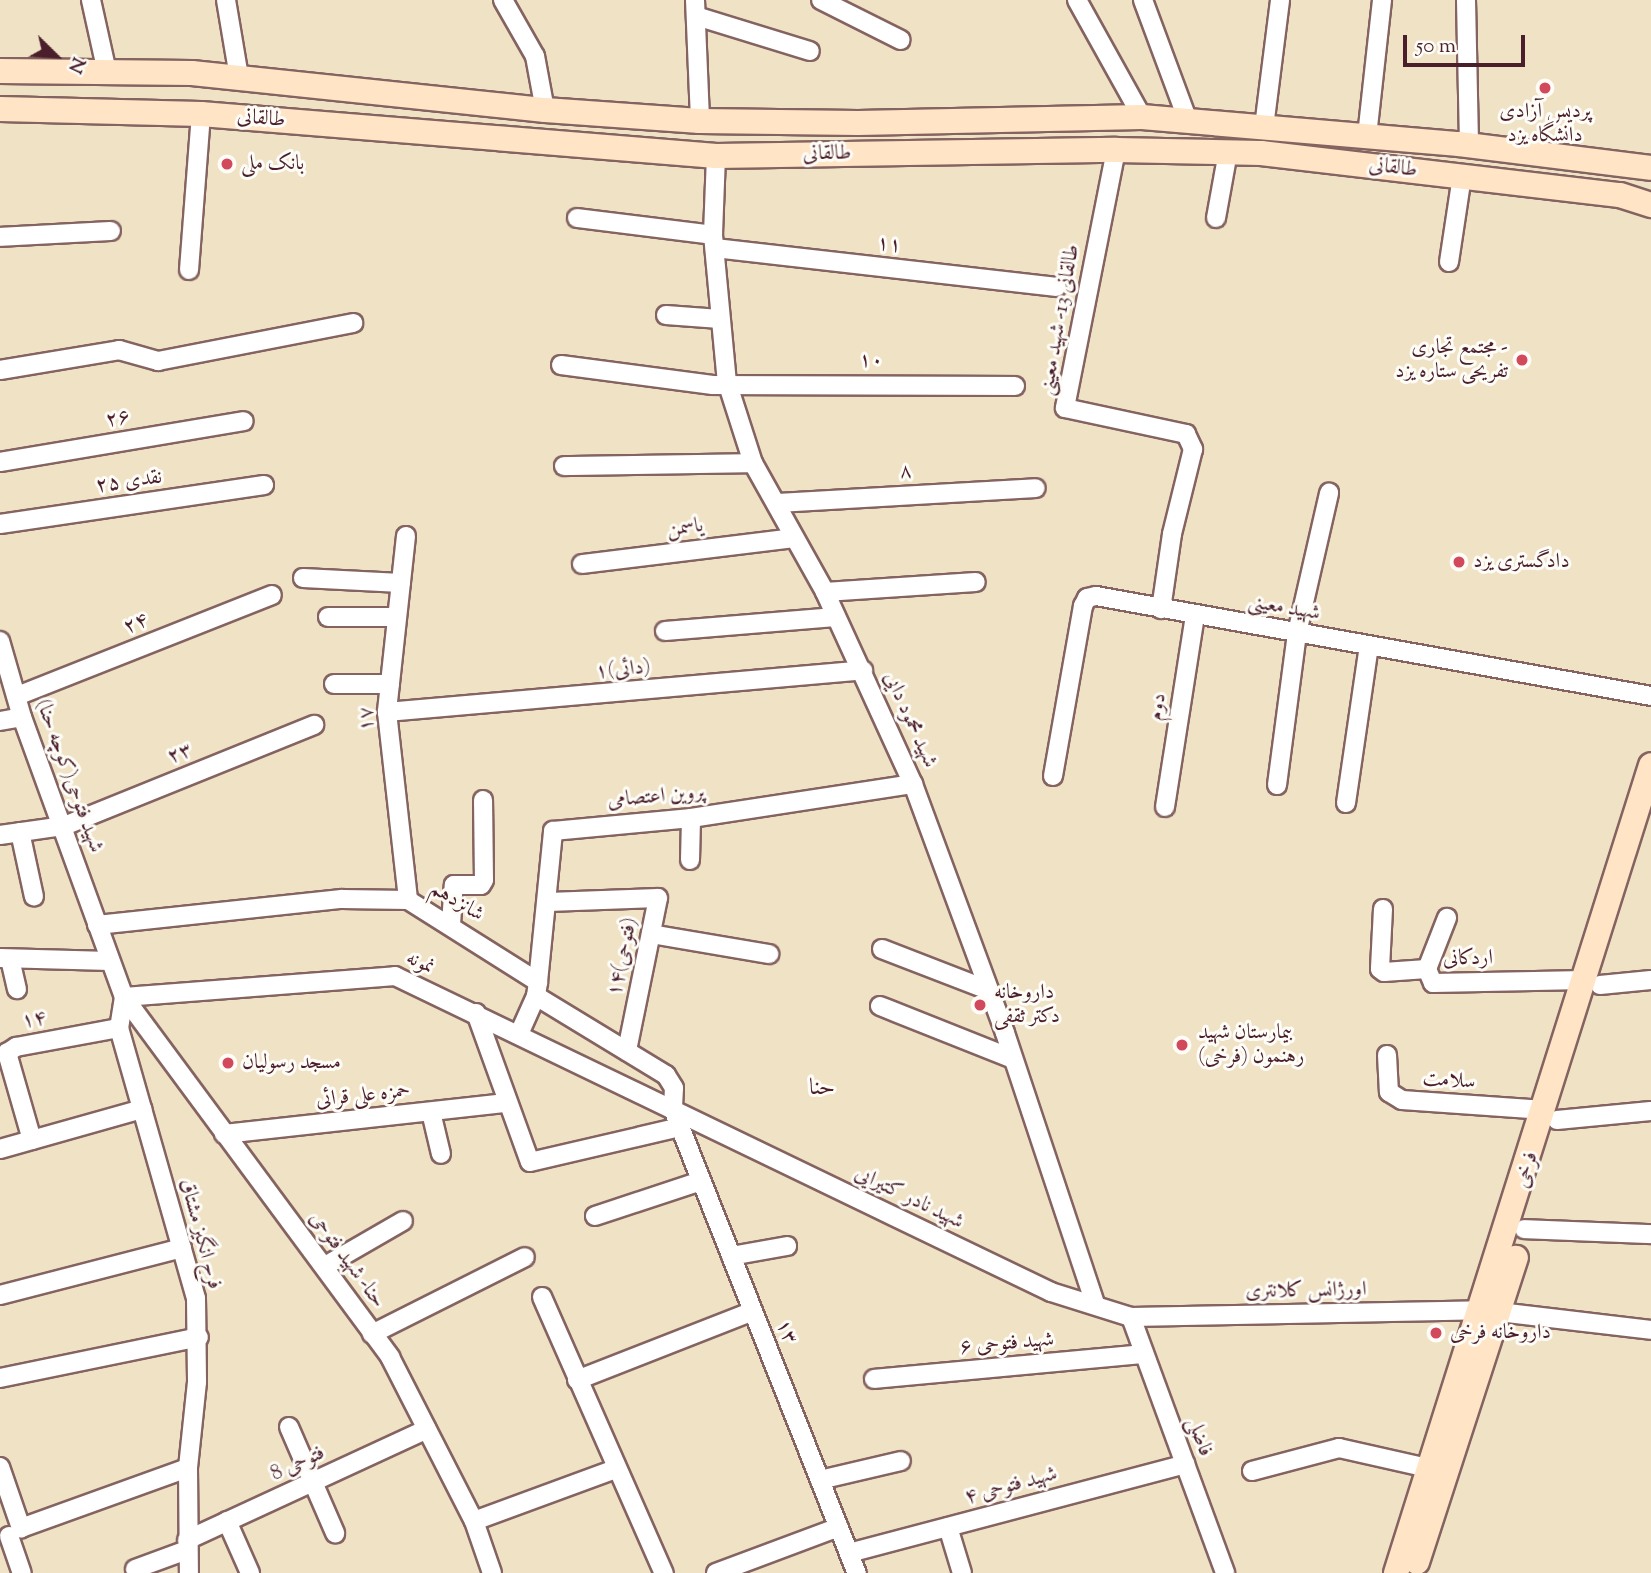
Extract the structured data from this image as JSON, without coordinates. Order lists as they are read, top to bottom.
{
  "streets": {
    "main road": ["طالقانی", "فرخی"],
    "street": [
      "۱۱",
      "طالقانی 13- شهید معینی",
      "۱۰",
      "۲۶",
      "۸",
      "۲۵ نقدی",
      "یاسمن",
      "شهید معینی",
      "۲۴",
      "۱(دائی)",
      "دوم",
      "۱۷",
      "شهید محمود دایی",
      "۲۳",
      "(کوچه حنا)شهید فتوحی",
      "پروین اعتصامی",
      "شانزدهم",
      "۱۴(فتوحی)",
      "اردکانی",
      "نمونه",
      "۱۴",
      "سلامت",
      "حمزه علی قرائی",
      "شهید نادر کتیرایی",
      "فرح انگیز مشتاق",
      "حنا- شهید فتوحی",
      "اورژانس کلانتری",
      "۱۳",
      "شهید فتوحی ۶",
      "فاضلی",
      "فتوحی 8",
      "شهید فتوحی ۴"
    ]
  },
  "crossings": [
    ["طالقانی", "طالقانی 13- شهید معینی"],
    ["طالقانی", "شهید محمود دایی"],
    ["۱۱", "شهید محمود دایی"],
    ["طالقانی 13- شهید معینی", "شهید معینی"],
    ["۱۰", "شهید محمود دایی"],
    ["۸", "شهید محمود دایی"],
    ["یاسمن", "شهید محمود دایی"],
    ["شهید معینی", "دوم"],
    ["۲۴", "(کوچه حنا)شهید فتوحی"],
    ["۱(دائی)", "۱۷"],
    ["۱(دائی)", "شهید محمود دایی"],
    ["۱۷", "شانزدهم"],
    ["شهید محمود دایی", "پروین اعتصامی"],
    ["شهید محمود دایی", "شهید نادر کتیرایی"],
    ["۲۳", "(کوچه حنا)شهید فتوحی"],
    ["(کوچه حنا)شهید فتوحی", "شانزدهم"],
    ["(کوچه حنا)شهید فتوحی", "حنا- شهید فتوحی"],
    ["پروین اعتصامی", "شانزدهم"],
    ["پروین اعتصامی", "۱۴(فتوحی)"],
    ["پروین اعتصامی", "نمونه"],
    ["شانزدهم", "۱۴(فتوحی)"],
    ["شانزدهم", "نمونه"],
    ["شانزدهم", "شهید نادر کتیرایی"],
    ["شانزدهم", "۱۳"],
    ["اردکانی", "فرخی"],
    ["نمونه", "شهید نادر کتیرایی"],
    ["نمونه", "فرح انگیز مشتاق"],
    ["نمونه", "حنا- شهید فتوحی"],
    ["نمونه", "۱۳"],
    ["۱۴", "فرح انگیز مشتاق"],
    ["سلامت", "فرخی"],
    ["حمزه علی قرائی", "حنا- شهید فتوحی"],
    ["فرخی", "اورژانس کلانتری"],
    ["شهید نادر کتیرایی", "اورژانس کلانتری"],
    ["شهید نادر کتیرایی", "۱۳"],
    ["شهید نادر کتیرایی", "فاضلی"],
    ["فرح انگیز مشتاق", "حنا- شهید فتوحی"],
    ["فرح انگیز مشتاق", "فتوحی 8"],
    ["حنا- شهید فتوحی", "فتوحی 8"],
    ["اورژانس کلانتری", "فاضلی"],
    ["۱۳", "شهید فتوحی ۴"],
    ["شهید فتوحی ۶", "فاضلی"],
    ["فاضلی", "شهید فتوحی ۴"]
  ],
  "districts": ["حنا"],
  "places": [
    "پردیس آزادی دانشگاه یزد",
    "بانک ملی",
    "مجتمع تجاری - تفریحی ستاره یزد",
    "دادگستری یزد",
    "داروخانه دکتر ثقفی",
    "بیمارستان شهید رهنمون (فرخی)",
    "مسجد رسولیان",
    "داروخانه فرخی"
  ],
  "scale_bar": "50 m",
  "north": "bottom right"
}
